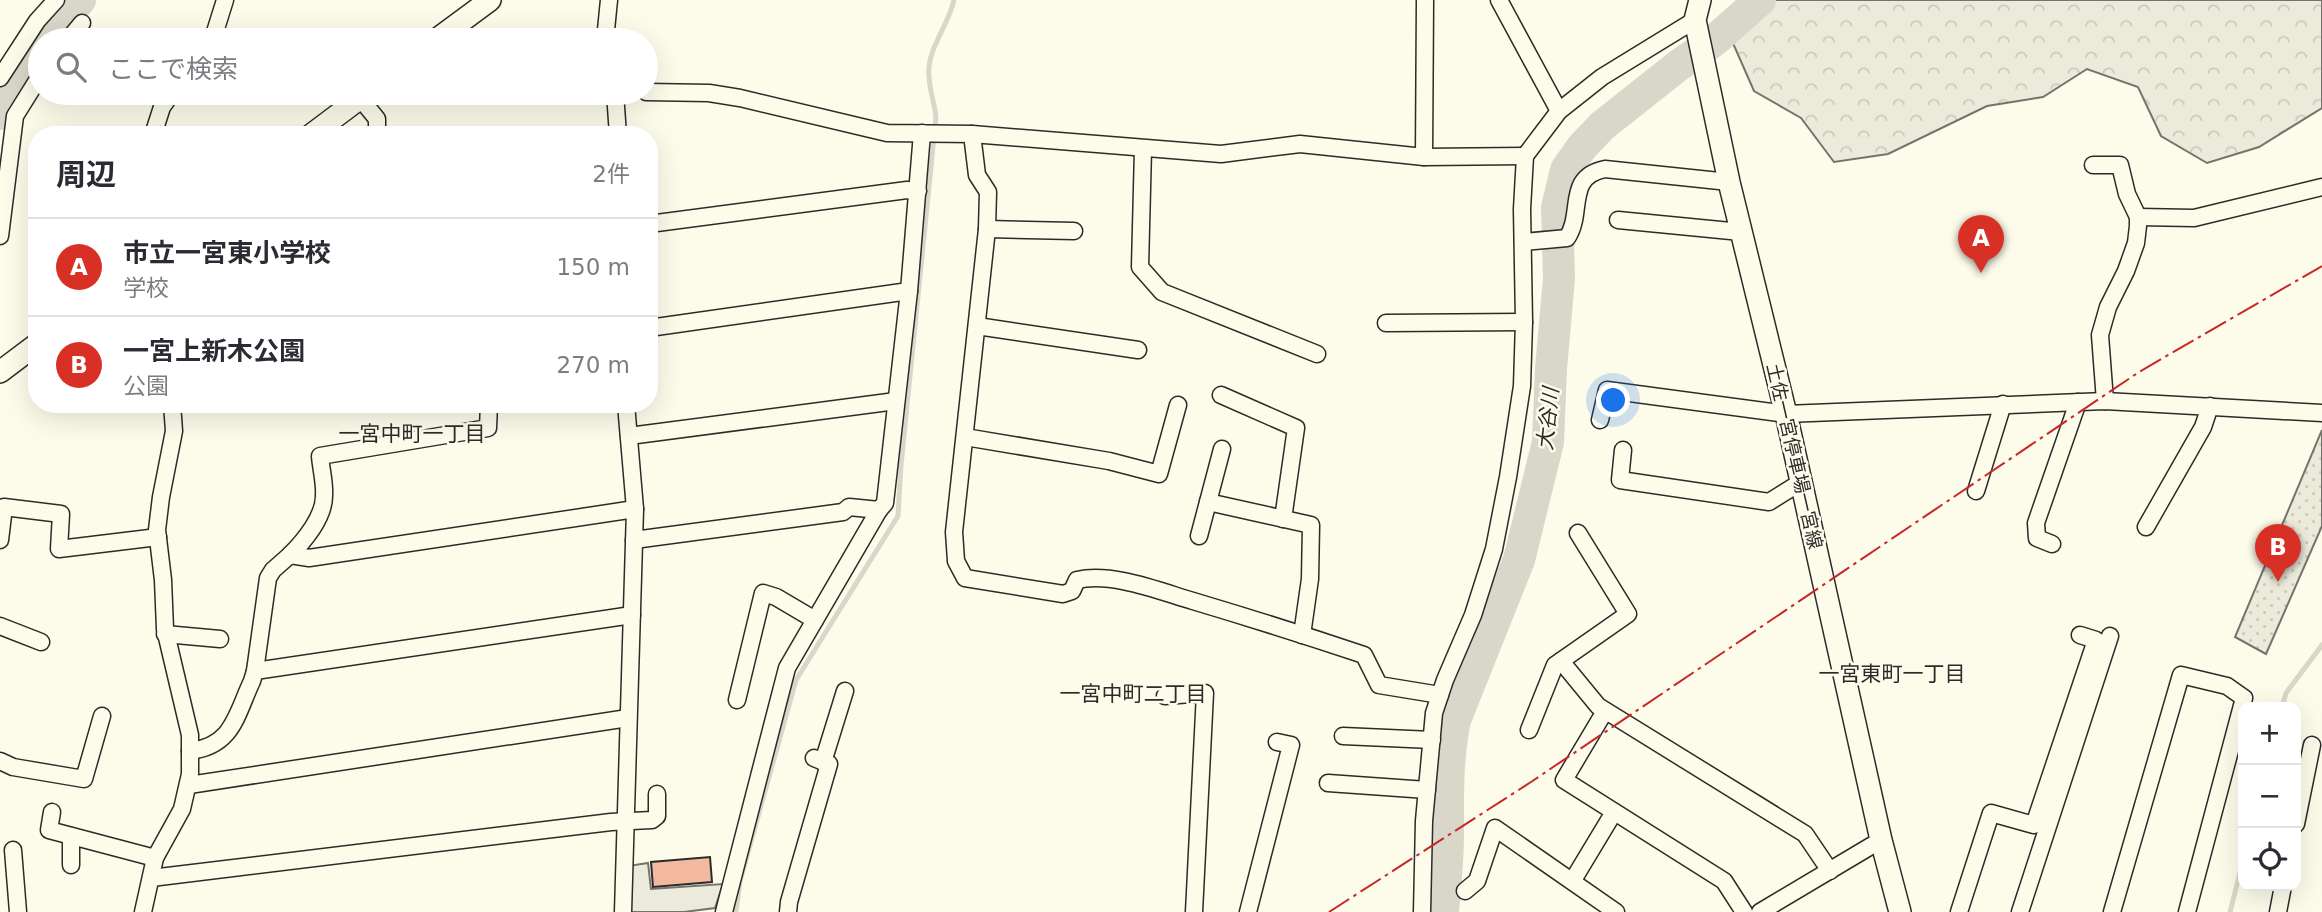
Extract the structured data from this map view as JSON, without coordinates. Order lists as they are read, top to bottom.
{
  "streets": {
    "main road": ["土佐一宮停車場一宮線"]
  },
  "districts": ["一宮中町一丁目", "一宮東町一丁目", "一宮中町二丁目"],
  "water": ["大谷川"],
  "page": {
    "search": "ここで検索",
    "heading": ["周辺", "2件"],
    "pins": ["A", "B"],
    "list": [
      {
        "mark": "A",
        "name": "市立一宮東小学校",
        "note": "学校",
        "value": "150 m"
      },
      {
        "mark": "B",
        "name": "一宮上新木公園",
        "note": "公園",
        "value": "270 m"
      }
    ],
    "map_buttons": ["+", "−"]
  }
}
